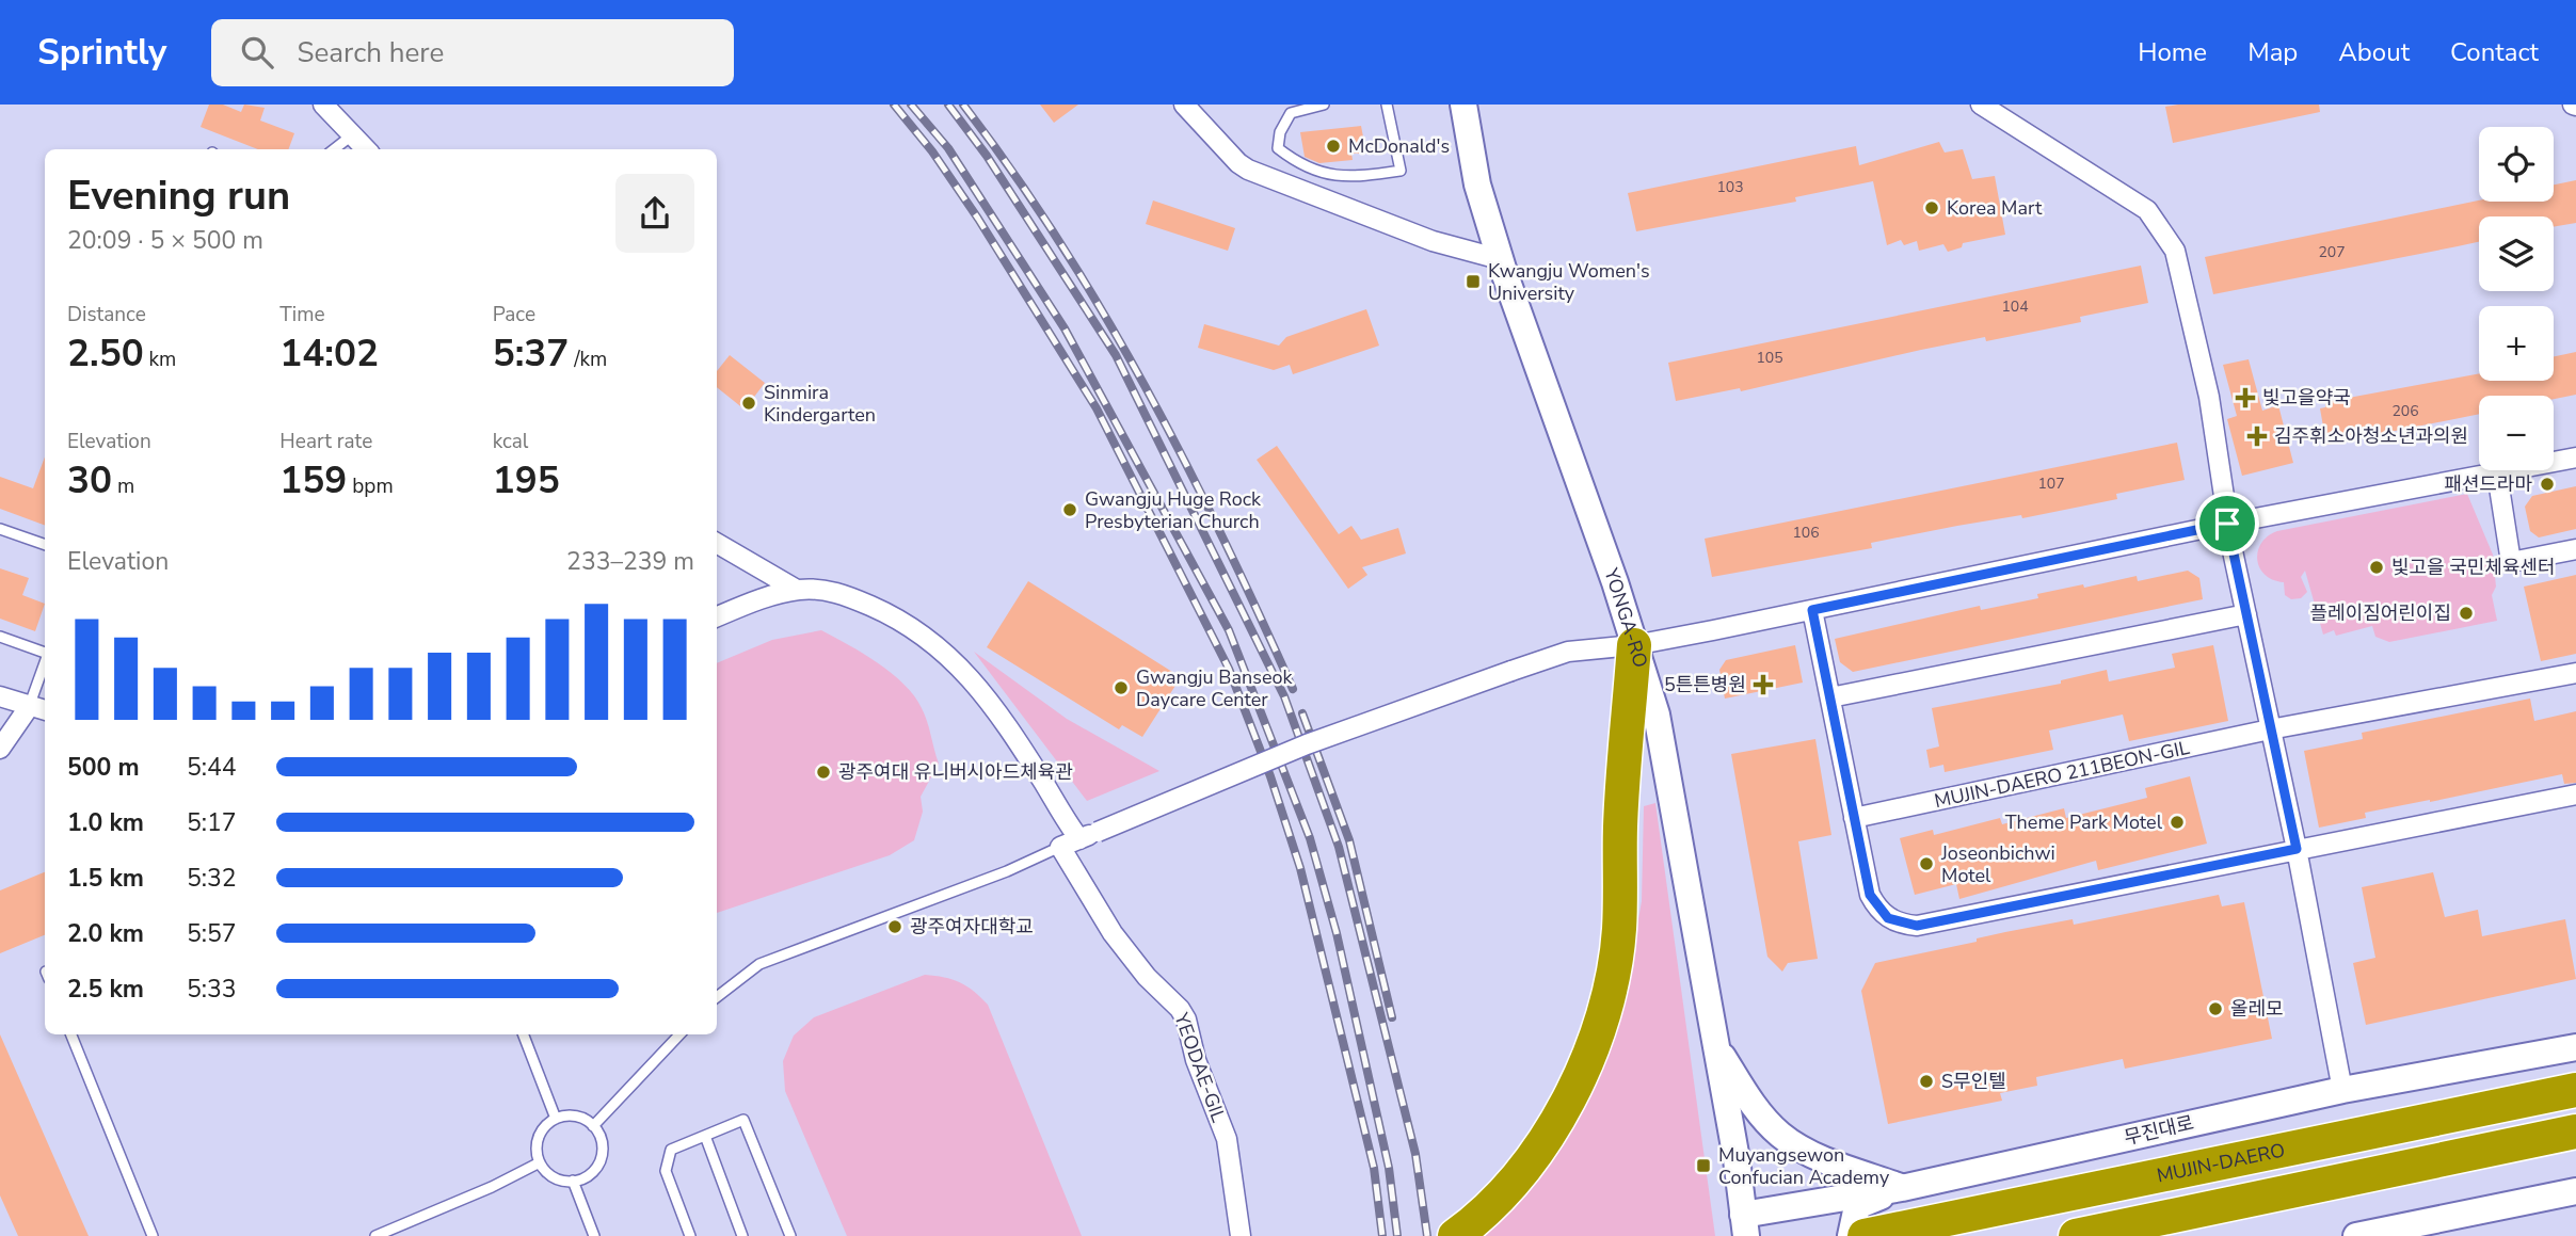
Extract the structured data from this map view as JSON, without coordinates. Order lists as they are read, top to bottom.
{
  "streets": {
    "highway": ["MUJIN-DAERO"],
    "street": [
      "YONGA-RO",
      "MUJIN-DAERO 211BEON-GIL",
      "YEODAE-GIL",
      "무진대로"
    ]
  },
  "crossings": [
    ["YONGA-RO", "무진대로"]
  ],
  "places": {
    "other": [
      "McDonald's",
      "Korea Mart",
      "Sinmira Kindergarten",
      "패션드라마",
      "Gwangju Huge Rock Presbyterian Church",
      "빛고을 국민체육센터",
      "플레이짐어린이집",
      "Gwangju Banseok Daycare Center",
      "광주여대 유니버시아드체육관",
      "Theme Park Motel",
      "Joseonbichwi Motel",
      "광주여자대학교",
      "올레모",
      "S무인텔"
    ],
    "transit": ["Kwangju Women's University", "Muyangsewon Confucian Academy"],
    "health": ["빛고을약국", "김주휘소아청소년과의원", "5튼튼병원"]
  },
  "house_numbers": [
    "103",
    "207",
    "104",
    "105",
    "206",
    "107",
    "106"
  ],
  "page": {
    "header": "Sprintly",
    "search": "Search here",
    "nav": [
      "Home",
      "Map",
      "About",
      "Contact"
    ],
    "map_buttons": ["+", "−"],
    "heading": ["Evening run", "20:09 · 5 × 500 m"],
    "stats": [
      ["Distance", "2.50 km"],
      ["Time", "14:02"],
      ["Pace", "5:37 /km"],
      ["Elevation", "30 m"],
      ["Heart rate", "159 bpm"],
      ["kcal", "195"]
    ],
    "chart": ["Elevation", "233–239 m"],
    "list": [
      {
        "name": "500 m",
        "note": "5:44"
      },
      {
        "name": "1.0 km",
        "note": "5:17"
      },
      {
        "name": "1.5 km",
        "note": "5:32"
      },
      {
        "name": "2.0 km",
        "note": "5:57"
      },
      {
        "name": "2.5 km",
        "note": "5:33"
      }
    ]
  }
}
